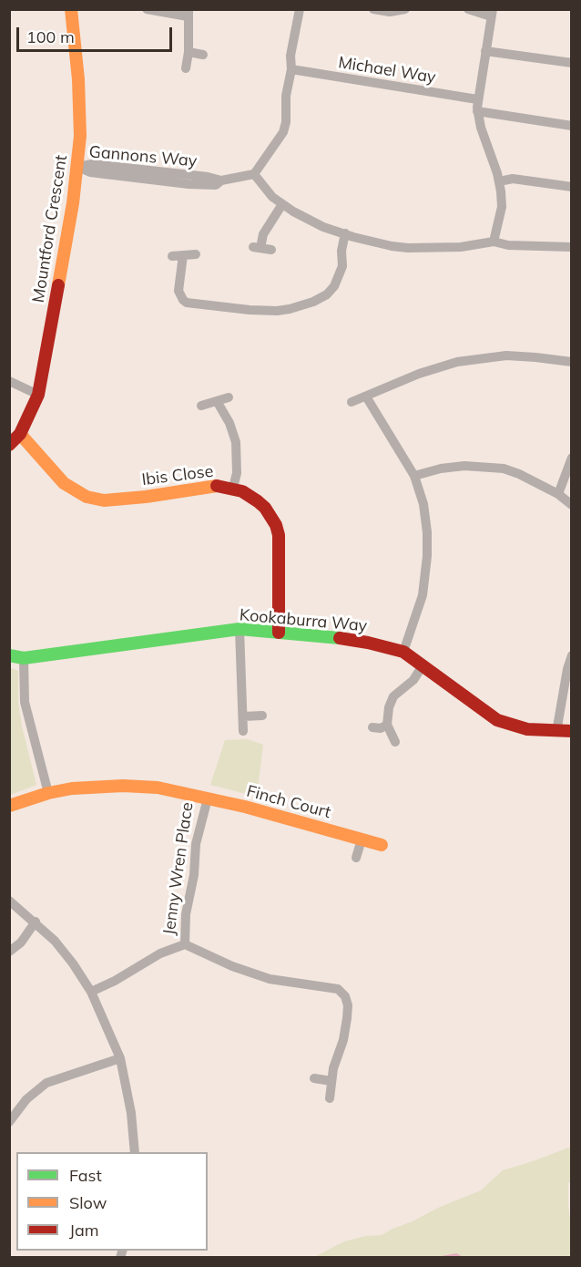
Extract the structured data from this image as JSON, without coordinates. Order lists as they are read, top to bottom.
{
  "streets": {
    "street": [
      "Michael Way",
      "Gannons Way",
      "Mountford Crescent",
      "Ibis Close",
      "Kookaburra Way",
      "Finch Court",
      "Jenny Wren Place"
    ]
  },
  "crossings": [
    ["Gannons Way", "Mountford Crescent"],
    ["Mountford Crescent", "Ibis Close"],
    ["Ibis Close", "Kookaburra Way"],
    ["Finch Court", "Jenny Wren Place"]
  ],
  "legend": ["Fast", "Slow", "Jam"],
  "scale_bar": "100 m"
}
